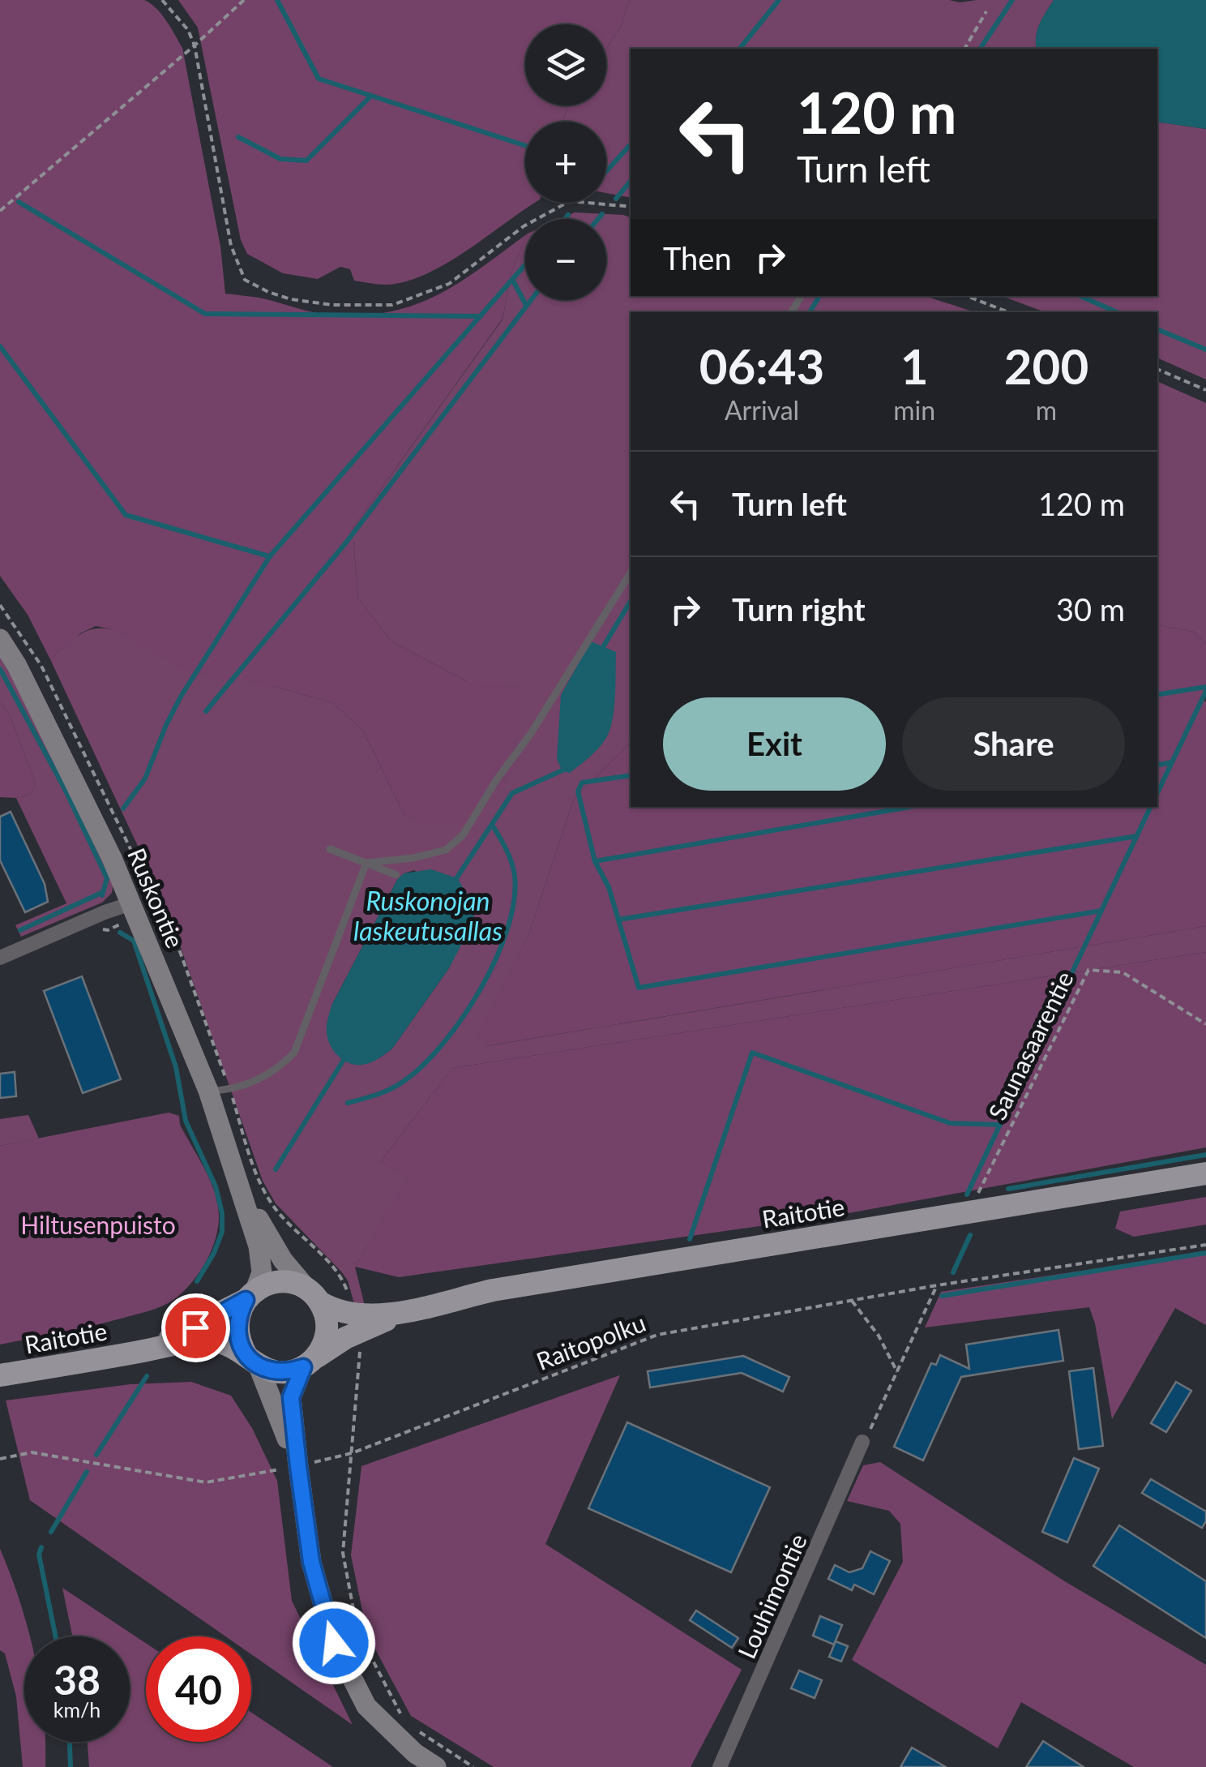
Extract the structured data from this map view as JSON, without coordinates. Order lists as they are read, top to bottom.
{
  "streets": {
    "main road": ["Ruskontie", "Raitotie"],
    "street": ["Louhimontie"],
    "path": ["Saunasaarentie", "Raitopolku"]
  },
  "crossings": [
    ["Ruskontie", "Raitotie"],
    ["Saunasaarentie", "Raitotie"]
  ],
  "water": ["Ruskonojan laskeutusallas"],
  "parks": ["Hiltusenpuisto"],
  "page": {
    "map_buttons": ["+", "−"],
    "turn": ["120 m", "Turn left"],
    "then": "Then",
    "eta": [
      "06:43",
      "Arrival",
      "1",
      "min",
      "200",
      "m"
    ],
    "list": [
      {
        "name": "Turn left",
        "value": "120 m"
      },
      {
        "name": "Turn right",
        "value": "30 m"
      }
    ],
    "buttons": ["Exit", "Share"],
    "speed": "38 km/h",
    "limit": "40"
  }
}
